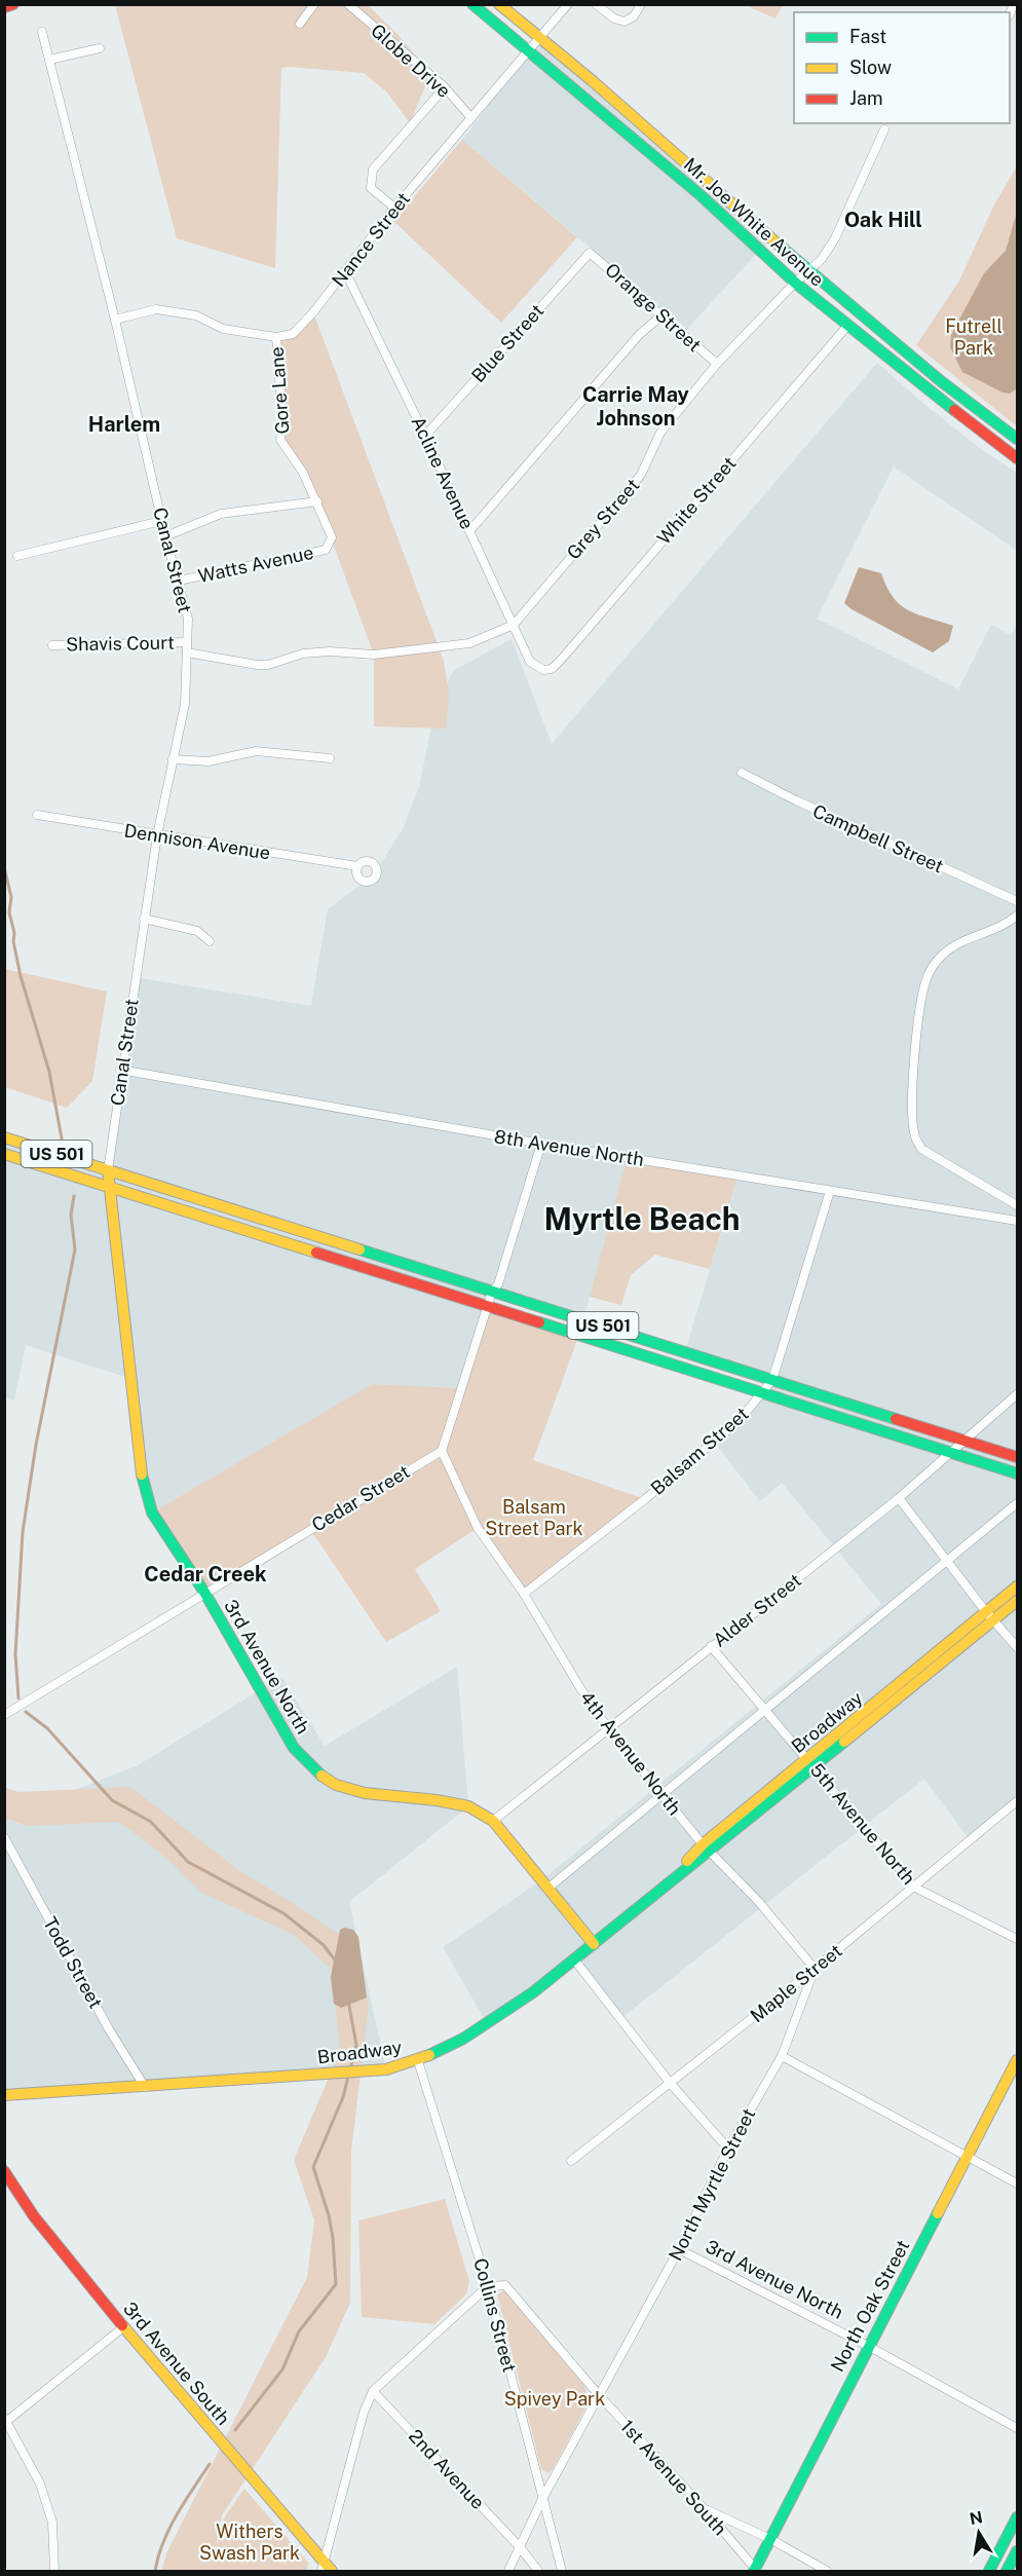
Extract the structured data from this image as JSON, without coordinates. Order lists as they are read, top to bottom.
{
  "streets": {
    "main road": [
      "Mr. Joe White Avenue",
      "US 501",
      "3rd Avenue North",
      "Broadway",
      "North Oak Street",
      "3rd Avenue South"
    ],
    "street": [
      "Globe Drive",
      "Nance Street",
      "Orange Street",
      "Blue Street",
      "Gore Lane",
      "Acline Avenue",
      "White Street",
      "Grey Street",
      "Canal Street",
      "Watts Avenue",
      "Shavis Court",
      "Campbell Street",
      "Dennison Avenue",
      "8th Avenue North",
      "Balsam Street",
      "Cedar Street",
      "Alder Street",
      "4th Avenue North",
      "5th Avenue North",
      "Todd Street",
      "Maple Street",
      "North Myrtle Street",
      "Collins Street",
      "2nd Avenue",
      "1st Avenue South"
    ]
  },
  "crossings": [
    ["Globe Drive", "Nance Street"],
    ["Mr. Joe White Avenue", "Nance Street"],
    ["Mr. Joe White Avenue", "White Street"],
    ["Mr. Joe White Avenue", "Grey Street"],
    ["Nance Street", "Gore Lane"],
    ["Nance Street", "Acline Avenue"],
    ["Orange Street", "Blue Street"],
    ["Orange Street", "Grey Street"],
    ["Blue Street", "Acline Avenue"],
    ["Gore Lane", "Watts Avenue"],
    ["Acline Avenue", "White Street"],
    ["Acline Avenue", "Grey Street"],
    ["Canal Street", "Watts Avenue"],
    ["Canal Street", "Shavis Court"],
    ["Canal Street", "Dennison Avenue"],
    ["Canal Street", "8th Avenue North"],
    ["Canal Street", "US 501"],
    ["Canal Street", "3rd Avenue North"],
    ["8th Avenue North", "Balsam Street"],
    ["US 501", "Balsam Street"],
    ["US 501", "Alder Street"],
    ["US 501", "3rd Avenue North"],
    ["Balsam Street", "4th Avenue North"],
    ["Cedar Street", "3rd Avenue North"],
    ["Cedar Street", "4th Avenue North"],
    ["Alder Street", "3rd Avenue North"],
    ["Alder Street", "4th Avenue North"],
    ["Alder Street", "5th Avenue North"],
    ["3rd Avenue North", "Broadway"],
    ["3rd Avenue North", "North Myrtle Street"],
    ["3rd Avenue North", "North Oak Street"],
    ["Broadway", "4th Avenue North"],
    ["Broadway", "5th Avenue North"],
    ["Broadway", "Todd Street"],
    ["Broadway", "Collins Street"],
    ["4th Avenue North", "Maple Street"],
    ["4th Avenue North", "North Myrtle Street"],
    ["5th Avenue North", "Maple Street"],
    ["Maple Street", "North Myrtle Street"],
    ["North Myrtle Street", "Collins Street"],
    ["North Myrtle Street", "2nd Avenue"],
    ["North Myrtle Street", "1st Avenue South"],
    ["North Oak Street", "1st Avenue South"],
    ["Collins Street", "1st Avenue South"]
  ],
  "districts": [
    "Oak Hill",
    "Carrie May Johnson",
    "Harlem",
    "Myrtle Beach",
    "Cedar Creek"
  ],
  "parks": [
    "Futrell Park",
    "Balsam Street Park",
    "Spivey Park",
    "Withers Swash Park"
  ],
  "legend": ["Fast", "Slow", "Jam"],
  "north": "top"
}
